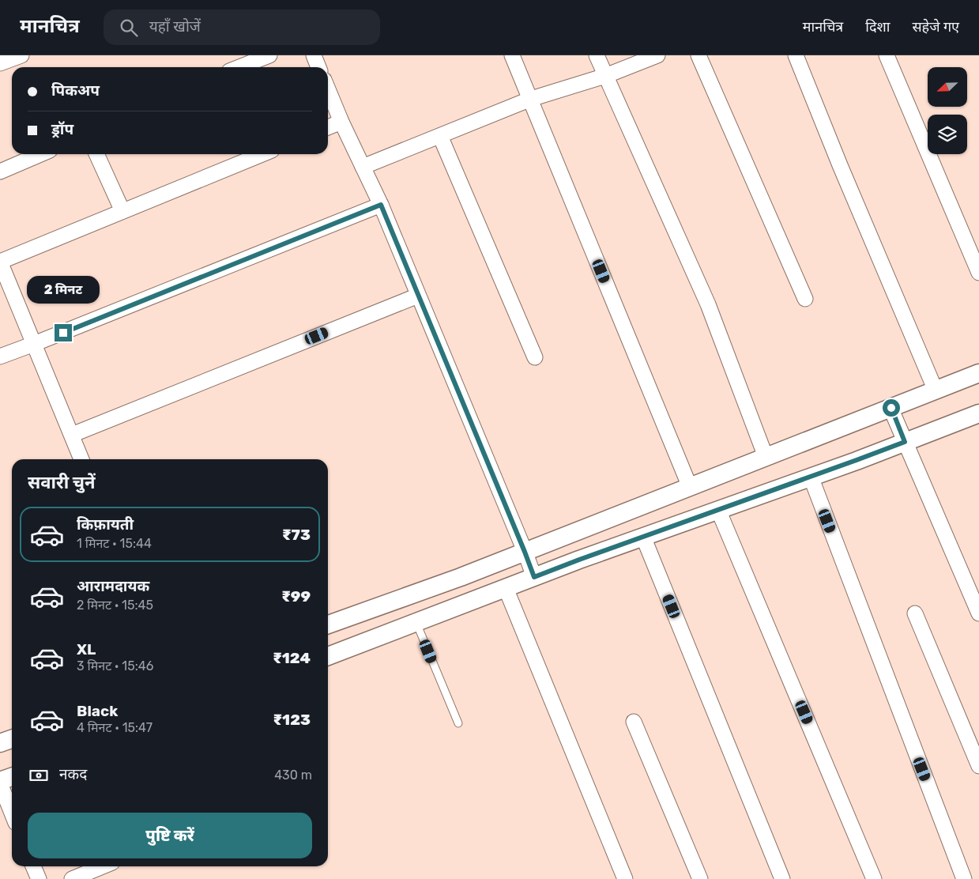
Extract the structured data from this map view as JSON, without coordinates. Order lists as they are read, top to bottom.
{
  "north": "bottom left",
  "page": {
    "header": "मानचित्र",
    "search": "यहाँ खोजें",
    "nav": ["मानचित्र", "दिशा", "सहेजे गए"],
    "banner": ["पिकअप", "ड्रॉप"],
    "bubble": "2 मिनट",
    "heading": "सवारी चुनें",
    "list": [
      {
        "name": "किफ़ायती",
        "note": "1 मिनट · 15:44",
        "value": "₹73"
      },
      {
        "name": "आरामदायक",
        "note": "2 मिनट · 15:45",
        "value": "₹99"
      },
      {
        "name": "XL",
        "note": "3 मिनट · 15:46",
        "value": "₹124"
      },
      {
        "name": "Black",
        "note": "4 मिनट · 15:47",
        "value": "₹123"
      }
    ],
    "pay": ["नकद", "430 m"],
    "buttons": "पुष्टि करें"
  }
}
